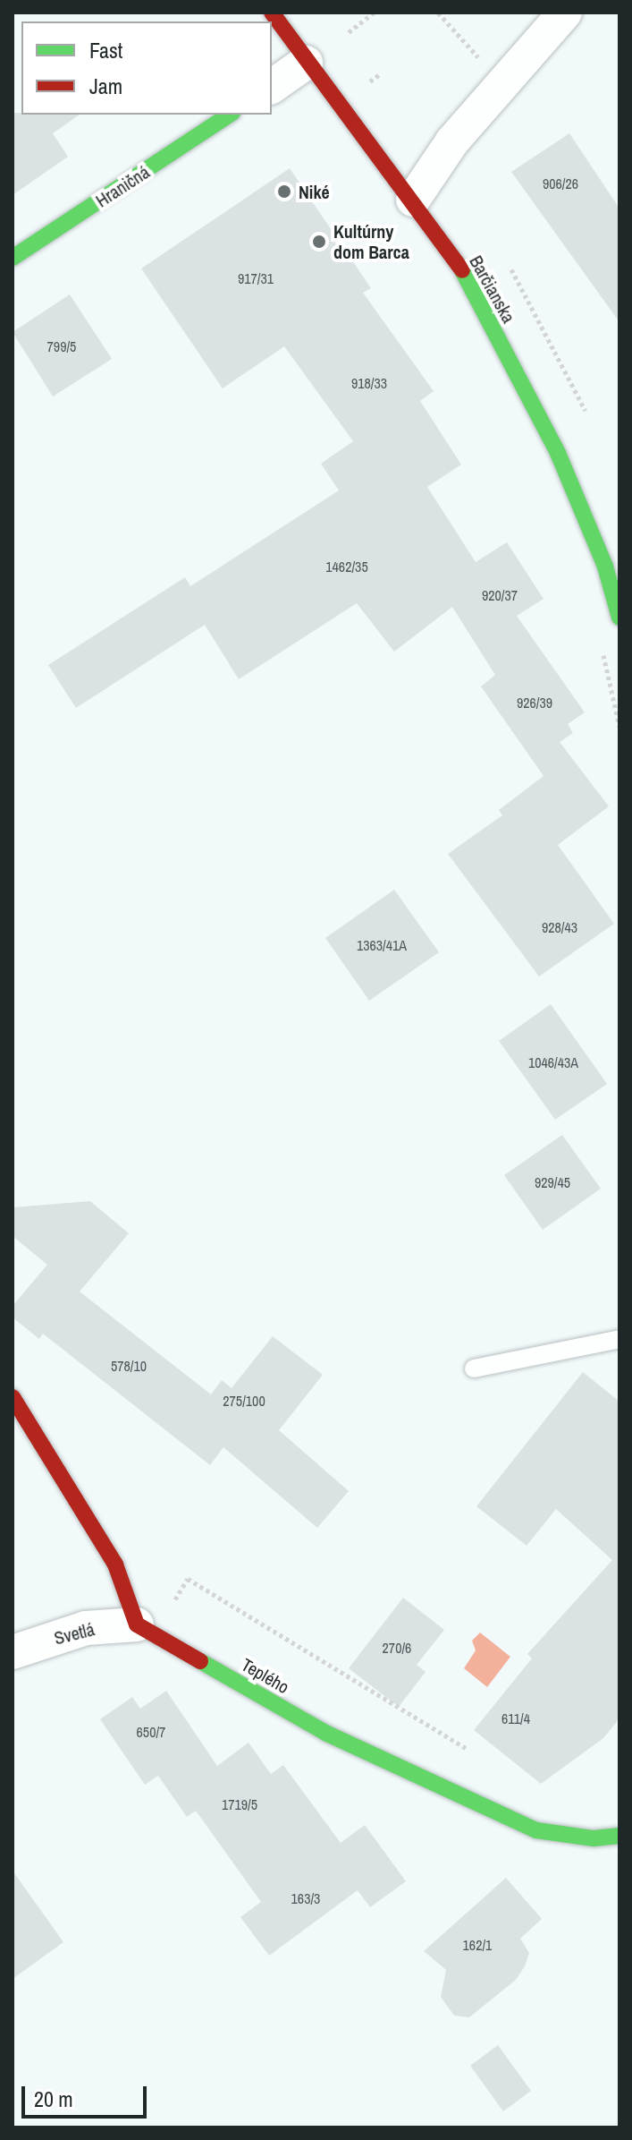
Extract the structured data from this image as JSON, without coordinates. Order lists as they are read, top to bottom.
{
  "streets": {
    "street": [
      "Hraničná",
      "Barčianska",
      "Svetlá",
      "Teplého"
    ]
  },
  "crossings": [
    ["Svetlá", "Teplého"]
  ],
  "places": ["Niké", "Kultúrny dom Barca"],
  "house_numbers": [
    "906/26",
    "917/31",
    "799/5",
    "918/33",
    "1462/35",
    "920/37",
    "926/39",
    "928/43",
    "1363/41A",
    "1046/43A",
    "929/45",
    "578/10",
    "275/100",
    "270/6",
    "611/4",
    "650/7",
    "1719/5",
    "163/3",
    "162/1"
  ],
  "legend": ["Fast", "Jam"],
  "scale_bar": "20 m"
}
